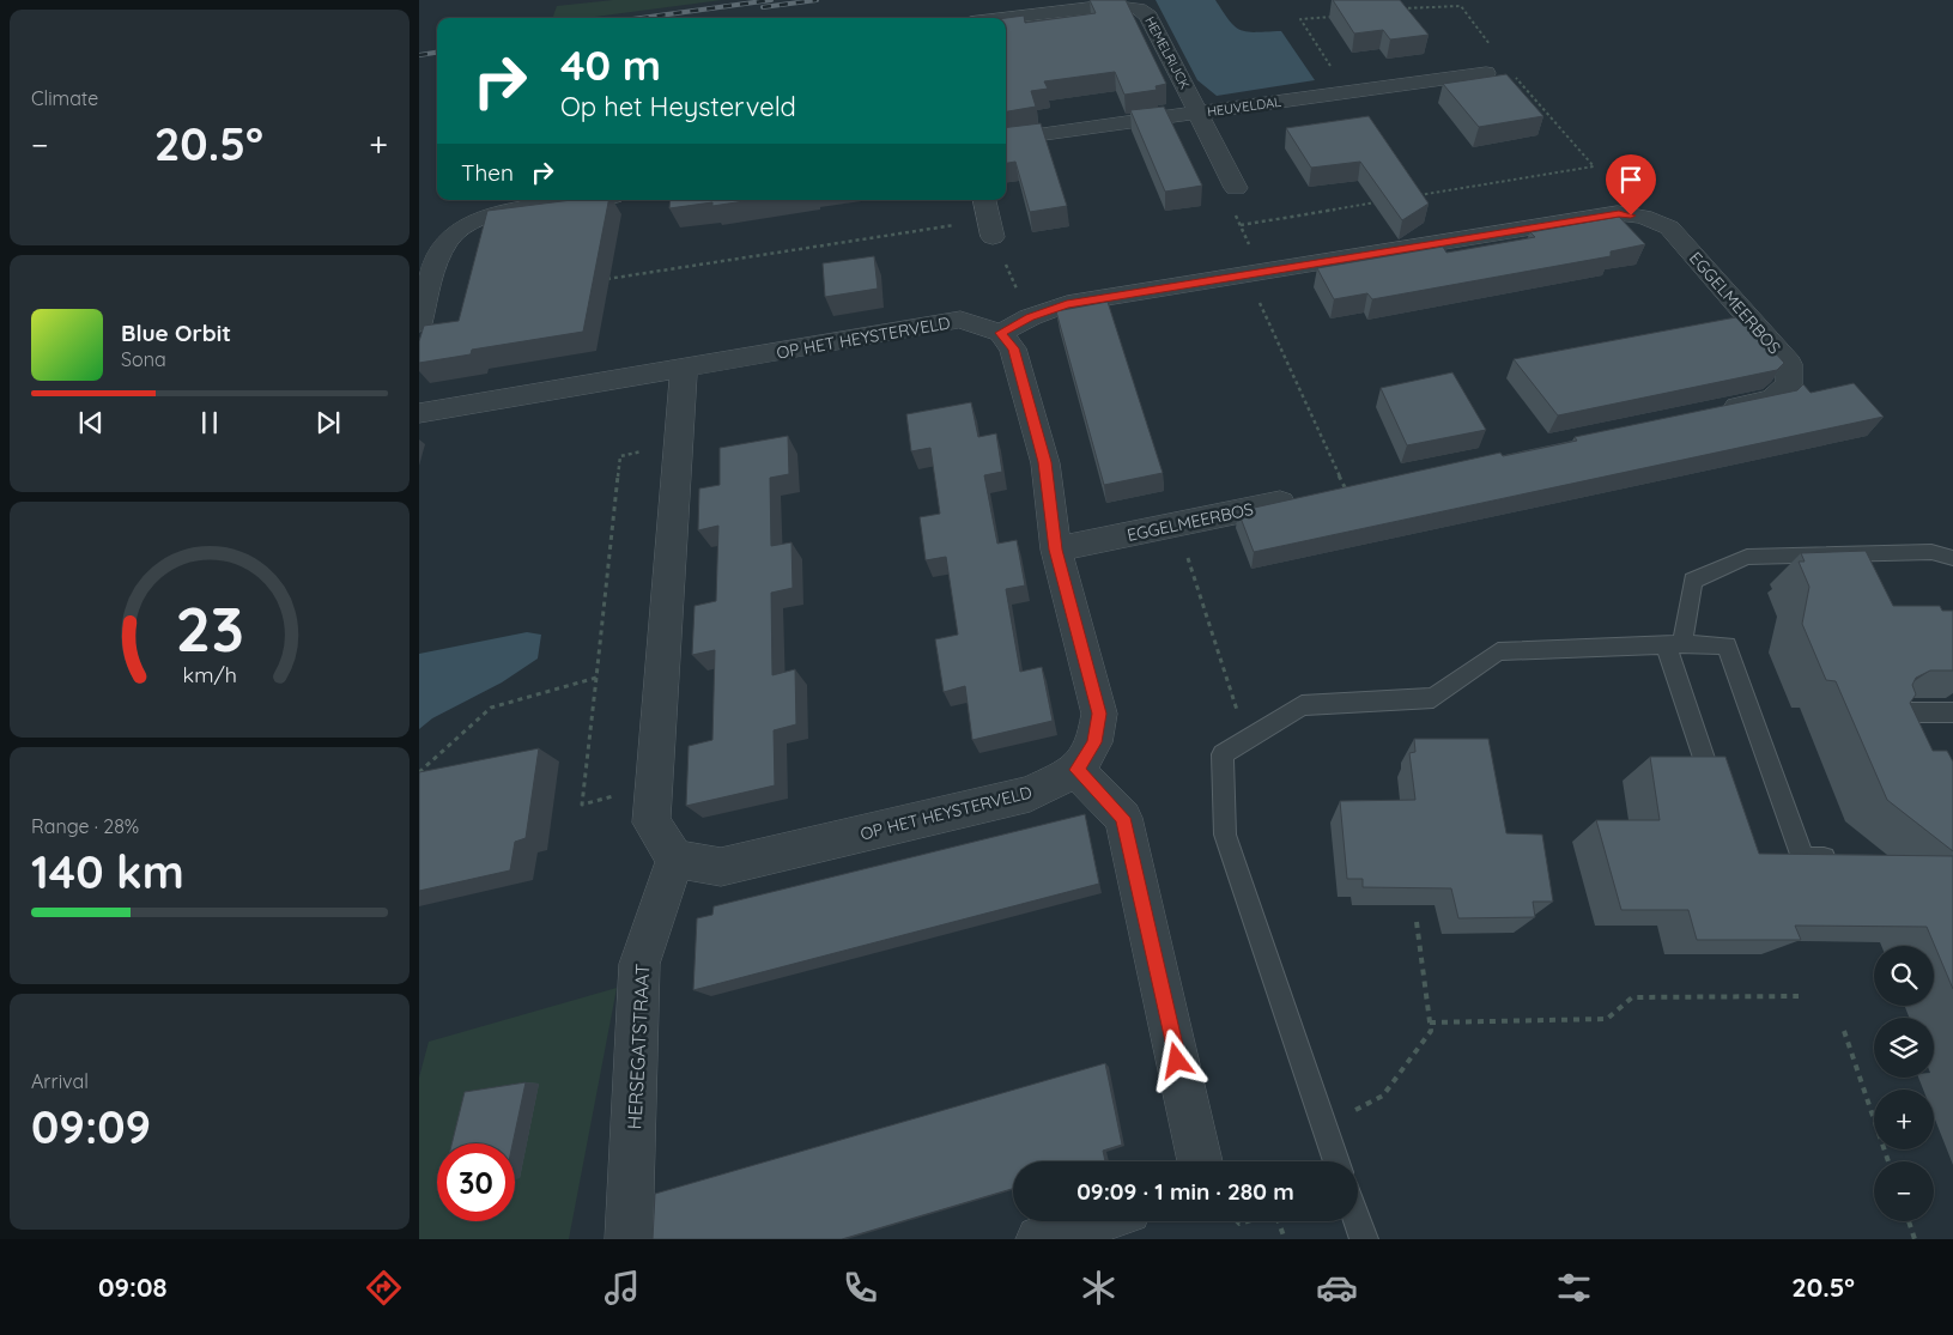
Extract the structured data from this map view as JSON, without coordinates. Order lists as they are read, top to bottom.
{
  "streets": {
    "street": [
      "HEMELRIJCK",
      "HEUVELDAL",
      "EGGELMEERBOS",
      "OP HET HEYSTERVELD",
      "HERSEGATSTRAAT"
    ]
  },
  "crossings": [
    ["HEMELRIJCK", "HEUVELDAL"],
    ["EGGELMEERBOS", "OP HET HEYSTERVELD"],
    ["OP HET HEYSTERVELD", "HERSEGATSTRAAT"]
  ],
  "page": {
    "tile": [
      "Climate",
      ["Range · 28%", "140 km"],
      ["Arrival", "09:09"]
    ],
    "turn": ["40 m", "Op het Heysterveld"],
    "heat": ["−", "20.5°", "+"],
    "then": "Then",
    "song": ["Blue Orbit", "Sona"],
    "map_buttons": ["+", "−"],
    "limit": "30",
    "trip": "09:09 · 1 min · 280 m",
    "tabs": ["09:08", "20.5°"],
    "gauge": ["23", "km/h"]
  }
}
